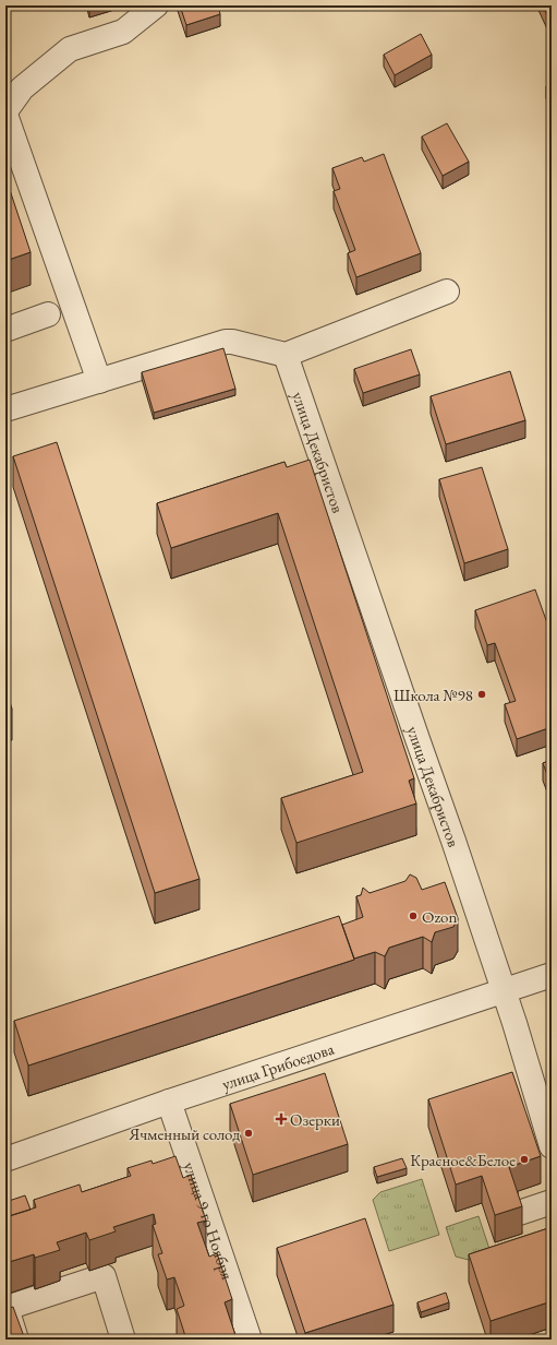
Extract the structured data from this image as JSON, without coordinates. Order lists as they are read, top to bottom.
{
  "streets": {
    "street": ["улица Декабристов", "улица Грибоедова", "улица 9-го Ноября"]
  },
  "crossings": [
    ["улица Декабристов", "улица Грибоедова"],
    ["улица Грибоедова", "улица 9-го Ноября"]
  ],
  "places": {
    "other": [
      "Школа №98",
      "Ozon",
      "Ячменный солод",
      "Красное&Белое"
    ],
    "health": ["Озерки"]
  }
}
